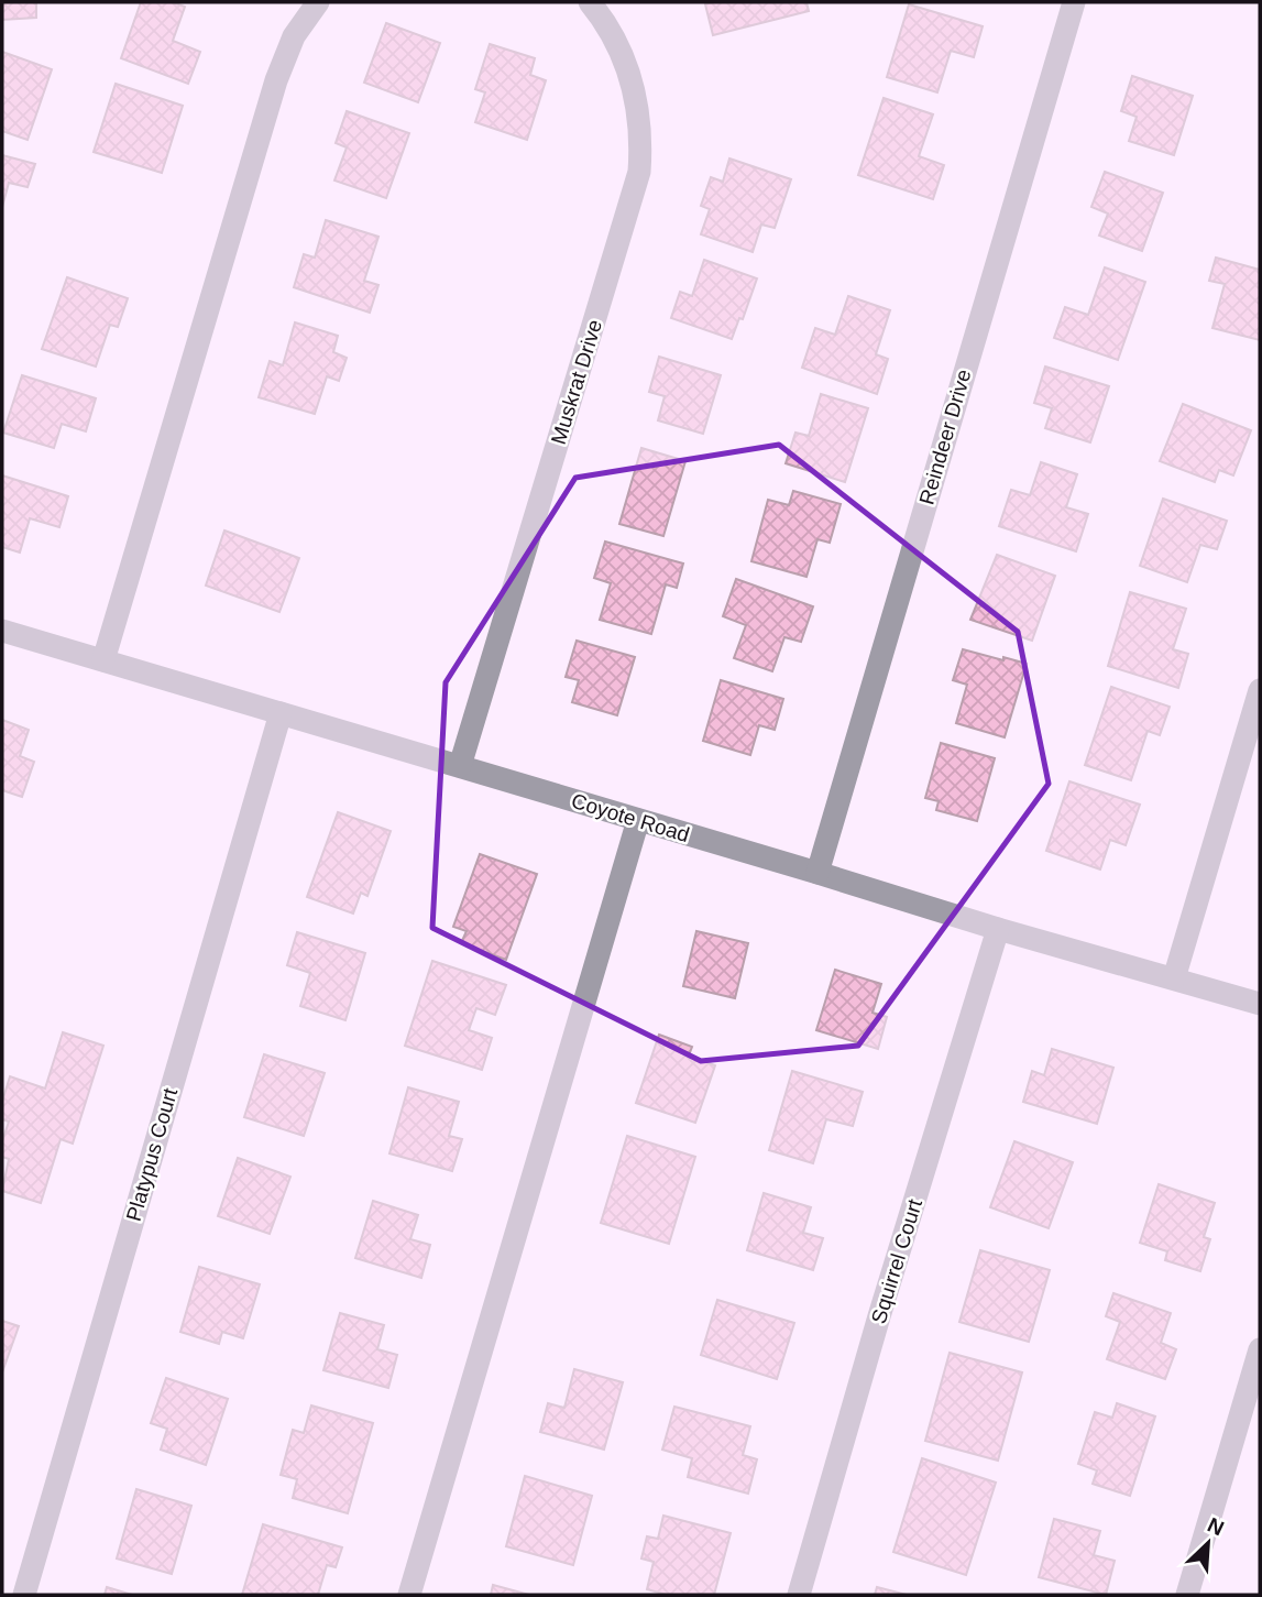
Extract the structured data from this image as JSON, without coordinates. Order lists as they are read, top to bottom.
{
  "streets": {
    "street": [
      "Muskrat Drive",
      "Reindeer Drive",
      "Coyote Road",
      "Platypus Court",
      "Squirrel Court"
    ]
  },
  "crossings": [
    ["Muskrat Drive", "Coyote Road"],
    ["Reindeer Drive", "Coyote Road"],
    ["Coyote Road", "Platypus Court"],
    ["Coyote Road", "Squirrel Court"]
  ],
  "north": "top right"
}
